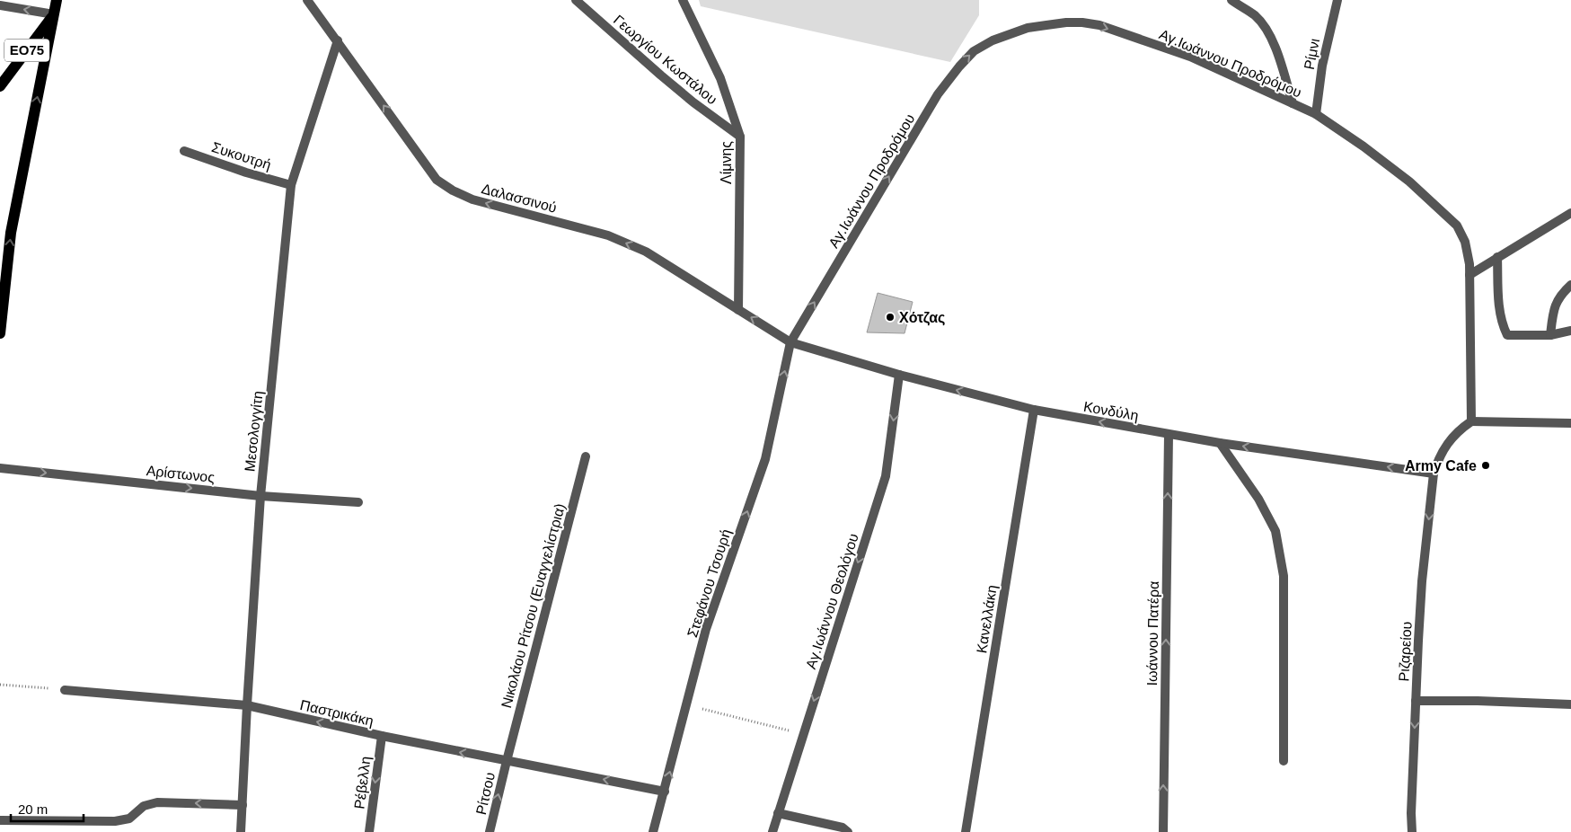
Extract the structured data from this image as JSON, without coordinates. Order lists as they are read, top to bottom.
{
  "streets": {
    "main road": ["ΕΟ75"],
    "street": [
      "Ρίμνι",
      "Γεωργίου Κωστάλου",
      "Αγ.Ιωάννου Προδρόμου",
      "Συκουτρή",
      "Λίμνης",
      "Δαλασσινού",
      "Κονδύλη",
      "Μεσολογγίτη",
      "Αρίστωνος",
      "Στεφάνου Τσουρή",
      "Αγ.Ιωάννου Θεολόγου",
      "Νικολάου Ρίτσου (Ευαγγελίστρια)",
      "Κανελλάκη",
      "Ιωάννου Πατέρα",
      "Ριζαρείου",
      "Παστρικάκη",
      "Ρέβελλη",
      "Ρίτσου"
    ]
  },
  "crossings": [
    ["Ρίμνι", "Αγ.Ιωάννου Προδρόμου"],
    ["Γεωργίου Κωστάλου", "Λίμνης"],
    ["Αγ.Ιωάννου Προδρόμου", "Δαλασσινού"],
    ["Αγ.Ιωάννου Προδρόμου", "Κονδύλη"],
    ["Αγ.Ιωάννου Προδρόμου", "Στεφάνου Τσουρή"],
    ["Αγ.Ιωάννου Προδρόμου", "Ριζαρείου"],
    ["Συκουτρή", "Μεσολογγίτη"],
    ["Λίμνης", "Δαλασσινού"],
    ["Δαλασσινού", "Κονδύλη"],
    ["Δαλασσινού", "Μεσολογγίτη"],
    ["Δαλασσινού", "Στεφάνου Τσουρή"],
    ["Κονδύλη", "Στεφάνου Τσουρή"],
    ["Κονδύλη", "Αγ.Ιωάννου Θεολόγου"],
    ["Κονδύλη", "Κανελλάκη"],
    ["Κονδύλη", "Ιωάννου Πατέρα"],
    ["Κονδύλη", "Ριζαρείου"],
    ["Μεσολογγίτη", "Αρίστωνος"],
    ["Μεσολογγίτη", "Παστρικάκη"],
    ["Στεφάνου Τσουρή", "Παστρικάκη"],
    ["Νικολάου Ρίτσου (Ευαγγελίστρια)", "Παστρικάκη"],
    ["Νικολάου Ρίτσου (Ευαγγελίστρια)", "Ρίτσου"],
    ["Παστρικάκη", "Ρέβελλη"],
    ["Παστρικάκη", "Ρίτσου"]
  ],
  "one_way": [
    "Αγ.Ιωάννου Προδρόμου",
    "Δαλασσινού",
    "Κονδύλη",
    "Αρίστωνος",
    "Στεφάνου Τσουρή",
    "Αγ.Ιωάννου Θεολόγου",
    "Ιωάννου Πατέρα",
    "Ριζαρείου",
    "Παστρικάκη",
    "Ρέβελλη",
    "Ρίτσου"
  ],
  "places": ["Χότζας", "Army Cafe"],
  "scale_bar": "20 m"
}
